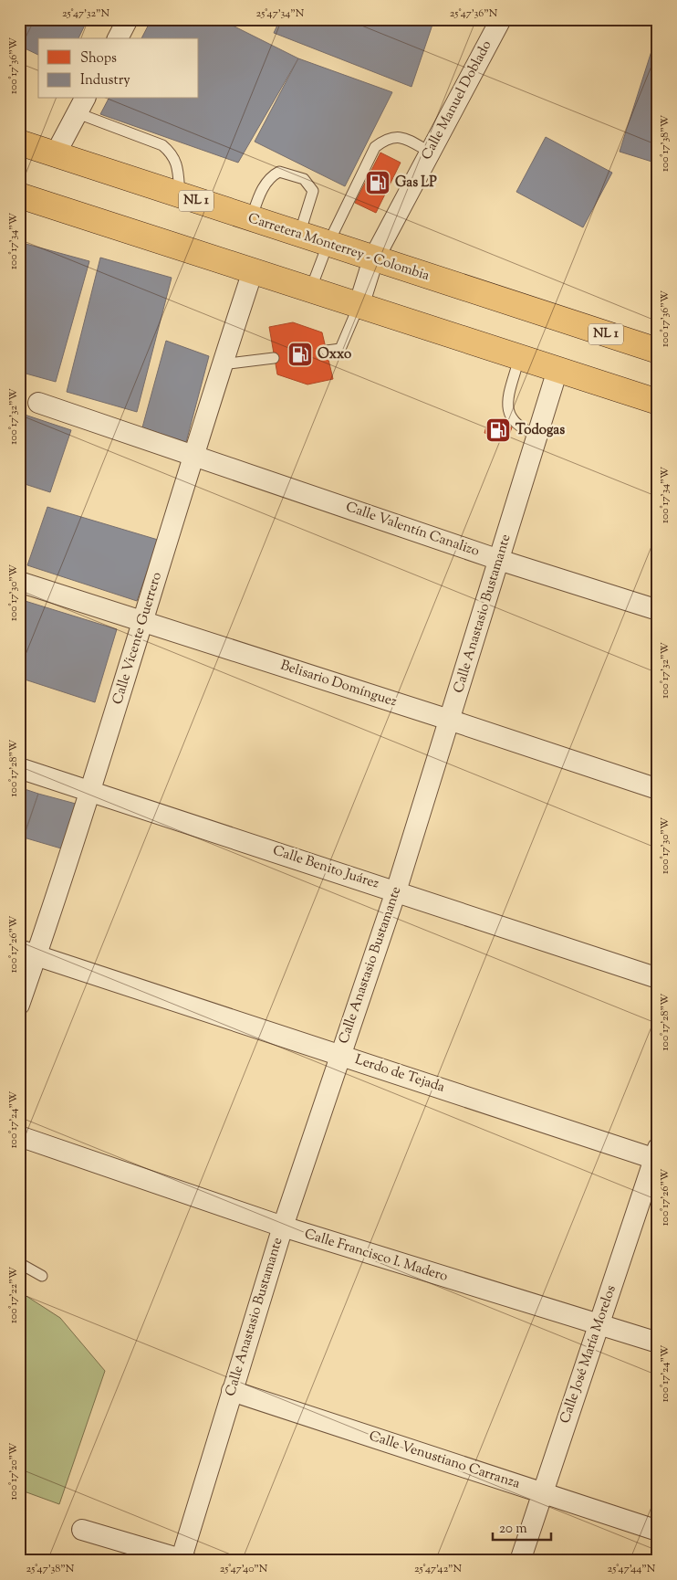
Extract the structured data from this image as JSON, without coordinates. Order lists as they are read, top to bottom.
{
  "streets": {
    "main road": ["NL 1", "Carretera Monterrey - Colombia"],
    "street": [
      "Calle Manuel Doblado",
      "Calle Valentín Canalizo",
      "Calle Anastasio Bustamante",
      "Calle Vicente Guerrero",
      "Belisario Domínguez",
      "Calle Benito Juárez",
      "Lerdo de Tejada",
      "Calle Francisco I. Madero",
      "Calle José María Morelos",
      "Calle Venustiano Carranza"
    ]
  },
  "crossings": [
    ["Calle Manuel Doblado", "Carretera Monterrey - Colombia"],
    ["Calle Valentín Canalizo", "Calle Anastasio Bustamante"],
    ["Calle Valentín Canalizo", "Calle Vicente Guerrero"],
    ["Calle Anastasio Bustamante", "Belisario Domínguez"],
    ["Calle Anastasio Bustamante", "Calle Benito Juárez"],
    ["Calle Anastasio Bustamante", "Lerdo de Tejada"],
    ["Calle Anastasio Bustamante", "Calle Francisco I. Madero"],
    ["Calle Anastasio Bustamante", "Calle Venustiano Carranza"],
    ["Calle Vicente Guerrero", "Belisario Domínguez"],
    ["Calle Vicente Guerrero", "Calle Benito Juárez"],
    ["Calle Vicente Guerrero", "Lerdo de Tejada"],
    ["Lerdo de Tejada", "Calle José María Morelos"],
    ["Calle Francisco I. Madero", "Calle José María Morelos"],
    ["Calle José María Morelos", "Calle Venustiano Carranza"]
  ],
  "places": {
    "fuel station": ["Gas LP", "Oxxo", "Todogas"]
  },
  "legend": ["Shops", "Industry"],
  "scale_bar": "20 m",
  "coordinates": [
    "25°47'32\"N",
    "25°47'34\"N",
    "25°47'36\"N",
    "100°17'36\"W",
    "100°17'38\"W",
    "100°17'34\"W",
    "100°17'32\"W",
    "100°17'30\"W",
    "100°17'28\"W",
    "100°17'26\"W",
    "100°17'24\"W",
    "100°17'22\"W",
    "100°17'20\"W",
    "25°47'38\"N",
    "25°47'40\"N",
    "25°47'42\"N",
    "25°47'44\"N"
  ]
}
